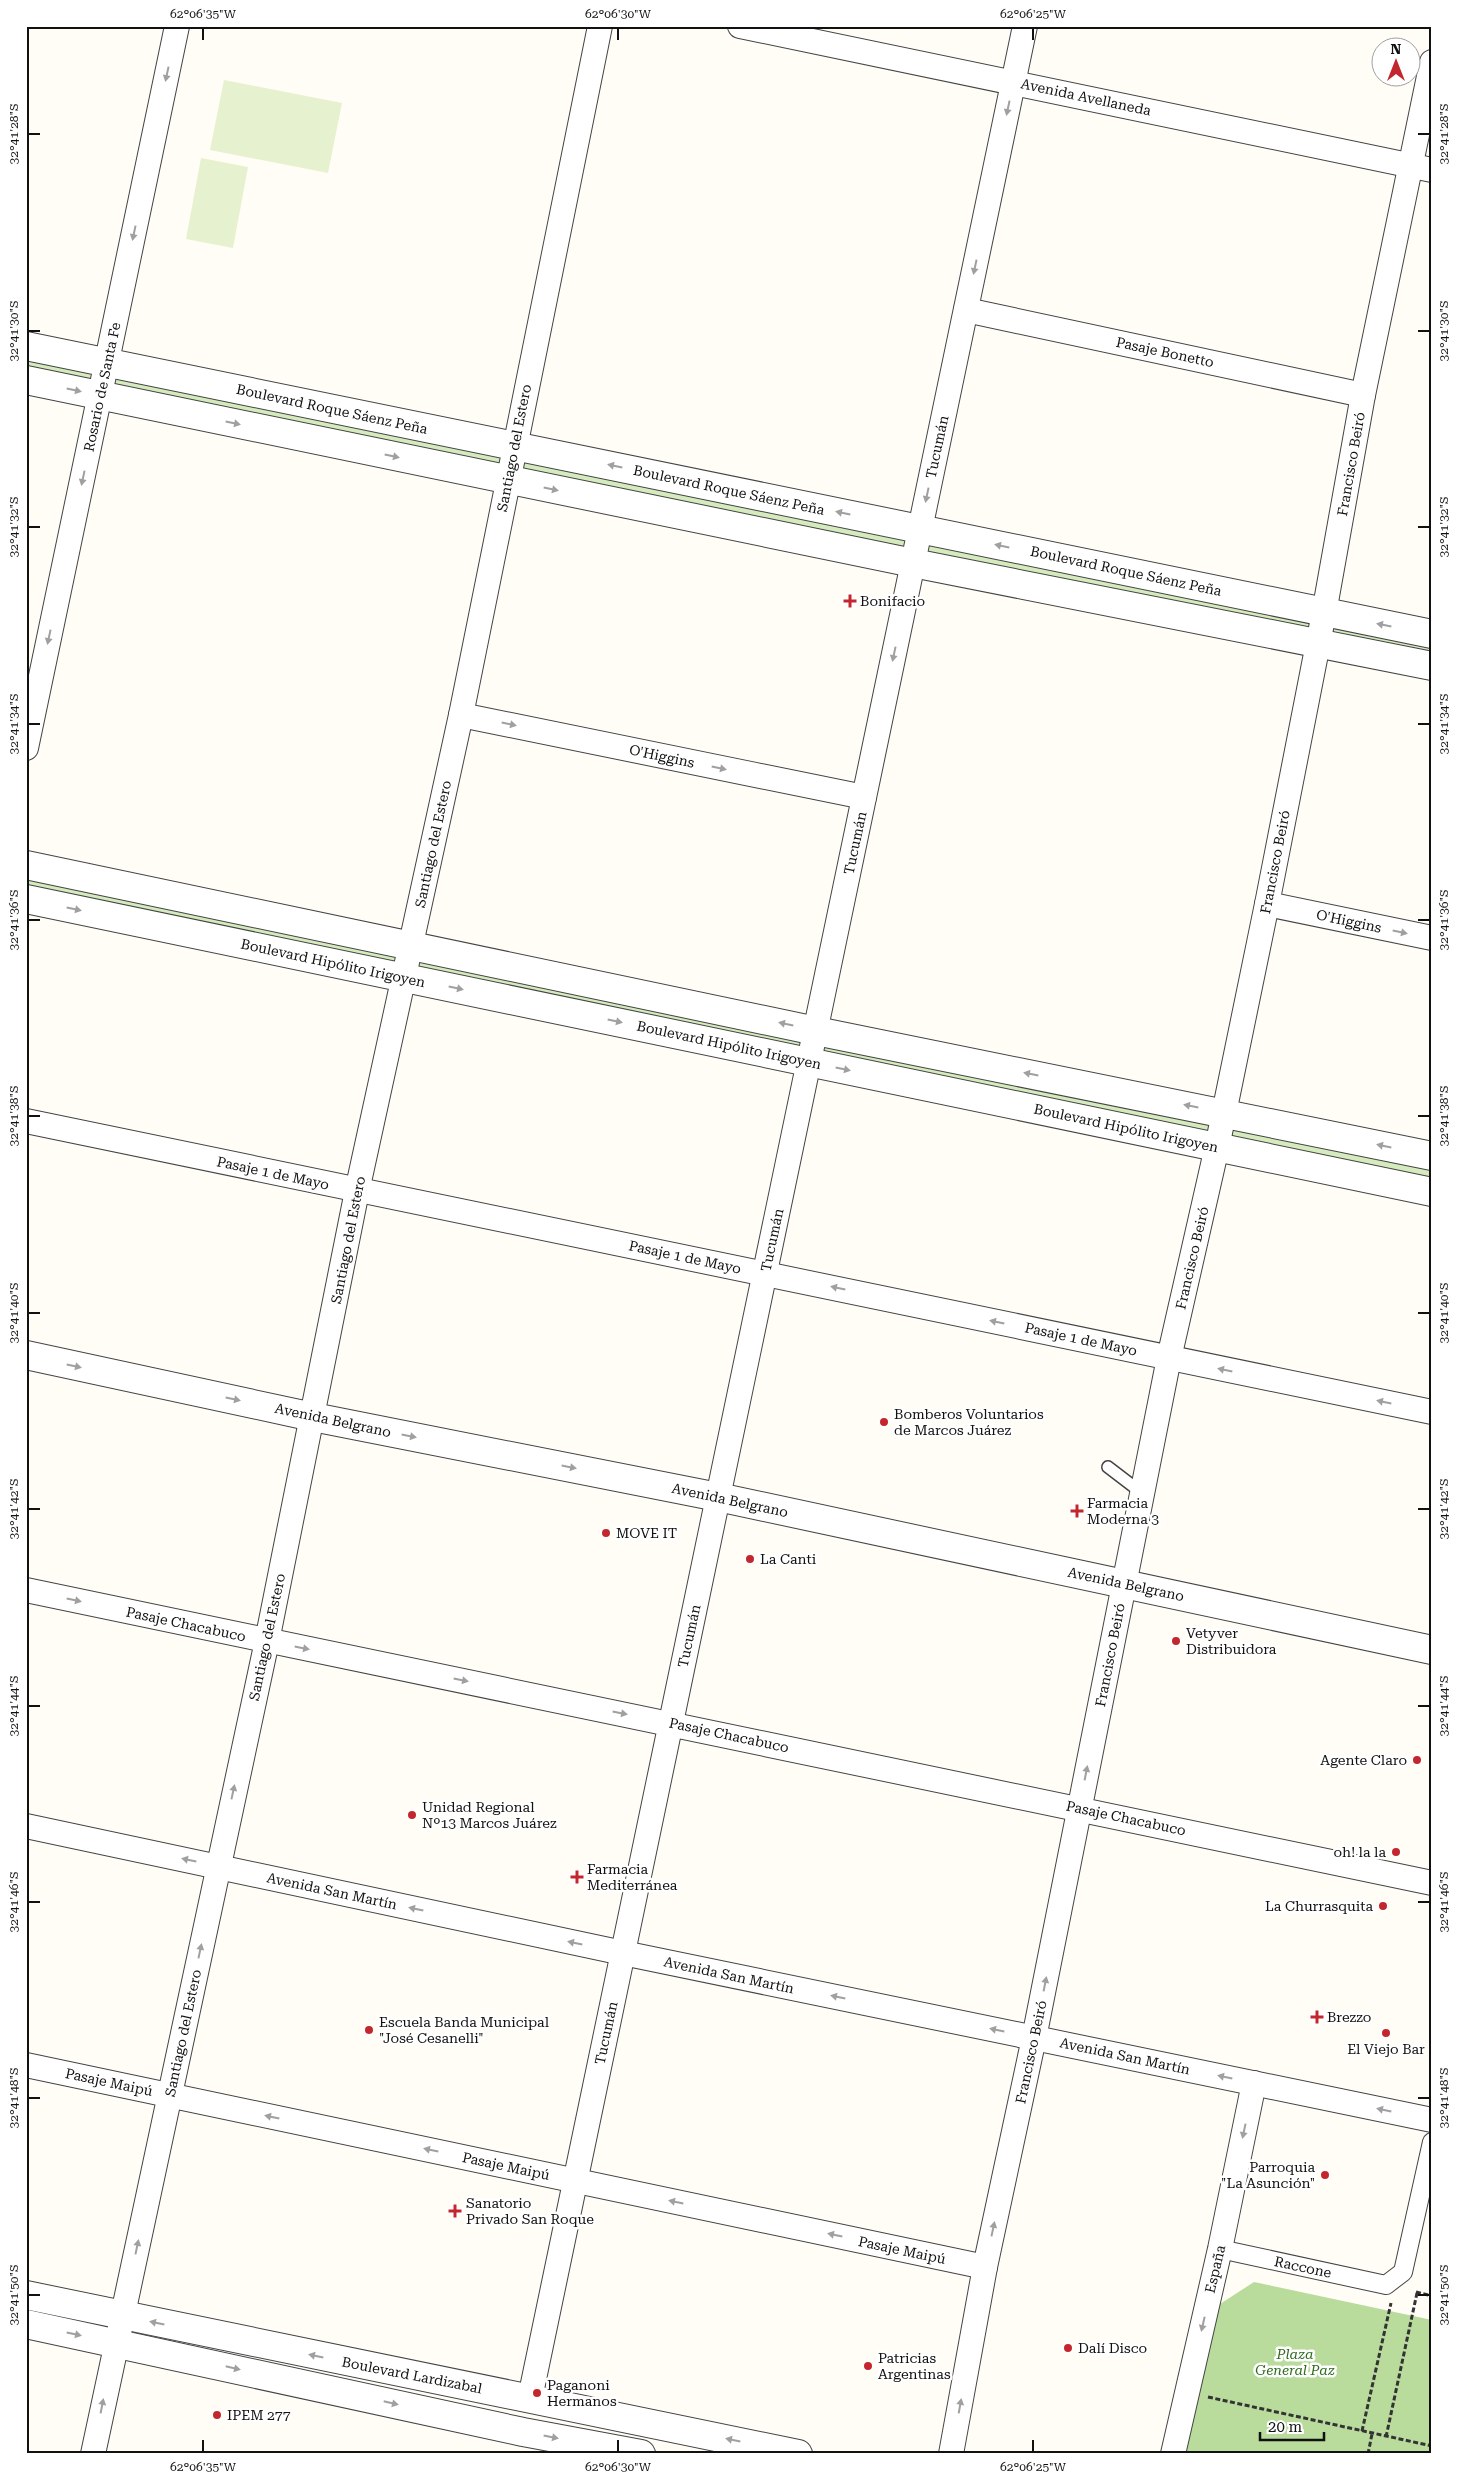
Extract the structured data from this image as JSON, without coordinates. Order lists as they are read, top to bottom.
{
  "streets": {
    "street": [
      "Avenida Avellaneda",
      "Pasaje Bonetto",
      "Rosario de Santa Fe",
      "Boulevard Roque Sáenz Peña",
      "Tucumán",
      "Santiago del Estero",
      "Francisco Beiró",
      "O'Higgins",
      "Boulevard Hipólito Irigoyen",
      "Pasaje 1 de Mayo",
      "Avenida Belgrano",
      "Pasaje Chacabuco",
      "Avenida San Martín",
      "Pasaje Maipú",
      "Raccone",
      "España",
      "Boulevard Lardizabal"
    ]
  },
  "crossings": [
    ["Avenida Avellaneda", "Tucumán"],
    ["Avenida Avellaneda", "Francisco Beiró"],
    ["Pasaje Bonetto", "Tucumán"],
    ["Pasaje Bonetto", "Francisco Beiró"],
    ["Rosario de Santa Fe", "Boulevard Roque Sáenz Peña"],
    ["Boulevard Roque Sáenz Peña", "Tucumán"],
    ["Boulevard Roque Sáenz Peña", "Santiago del Estero"],
    ["Boulevard Roque Sáenz Peña", "Francisco Beiró"],
    ["Tucumán", "O'Higgins"],
    ["Tucumán", "Boulevard Hipólito Irigoyen"],
    ["Tucumán", "Pasaje 1 de Mayo"],
    ["Tucumán", "Avenida Belgrano"],
    ["Tucumán", "Pasaje Chacabuco"],
    ["Tucumán", "Avenida San Martín"],
    ["Tucumán", "Pasaje Maipú"],
    ["Tucumán", "Boulevard Lardizabal"],
    ["Santiago del Estero", "O'Higgins"],
    ["Santiago del Estero", "Boulevard Hipólito Irigoyen"],
    ["Santiago del Estero", "Pasaje 1 de Mayo"],
    ["Santiago del Estero", "Avenida Belgrano"],
    ["Santiago del Estero", "Pasaje Chacabuco"],
    ["Santiago del Estero", "Avenida San Martín"],
    ["Santiago del Estero", "Pasaje Maipú"],
    ["Santiago del Estero", "Boulevard Lardizabal"],
    ["Francisco Beiró", "O'Higgins"],
    ["Francisco Beiró", "Boulevard Hipólito Irigoyen"],
    ["Francisco Beiró", "Pasaje 1 de Mayo"],
    ["Francisco Beiró", "Avenida Belgrano"],
    ["Francisco Beiró", "Pasaje Chacabuco"],
    ["Francisco Beiró", "Avenida San Martín"],
    ["Francisco Beiró", "Pasaje Maipú"],
    ["Avenida San Martín", "España"],
    ["Raccone", "España"]
  ],
  "one_way": [
    "Rosario de Santa Fe",
    "Francisco Beiró",
    "O'Higgins",
    "Pasaje 1 de Mayo",
    "Avenida Belgrano",
    "Pasaje Chacabuco",
    "Avenida San Martín",
    "Pasaje Maipú"
  ],
  "parks": ["Plaza General Paz"],
  "places": {
    "health": [
      "Bonifacio",
      "Farmacia Moderna 3",
      "Farmacia Mediterránea",
      "Brezzo",
      "Sanatorio Privado San Roque"
    ],
    "other": [
      "Bomberos Voluntarios de Marcos Juárez",
      "MOVE IT",
      "La Canti",
      "Vetyver Distribuidora",
      "Agente Claro",
      "Unidad Regional Nº13 Marcos Juárez",
      "oh! la la",
      "La Churrasquita",
      "Escuela Banda Municipal \"José Cesanelli\"",
      "El Viejo Bar",
      "Parroquia \"La Asunción\"",
      "Dalí Disco",
      "Patricias Argentinas",
      "Paganoni Hermanos",
      "IPEM 277"
    ]
  },
  "scale_bar": "20 m",
  "north": "top",
  "coordinates": [
    "62°06'35\"W",
    "62°06'30\"W",
    "62°06'25\"W",
    "32°41'28\"S",
    "32°41'30\"S",
    "32°41'32\"S",
    "32°41'34\"S",
    "32°41'36\"S",
    "32°41'38\"S",
    "32°41'40\"S",
    "32°41'42\"S",
    "32°41'44\"S",
    "32°41'46\"S",
    "32°41'48\"S",
    "32°41'50\"S"
  ]
}
